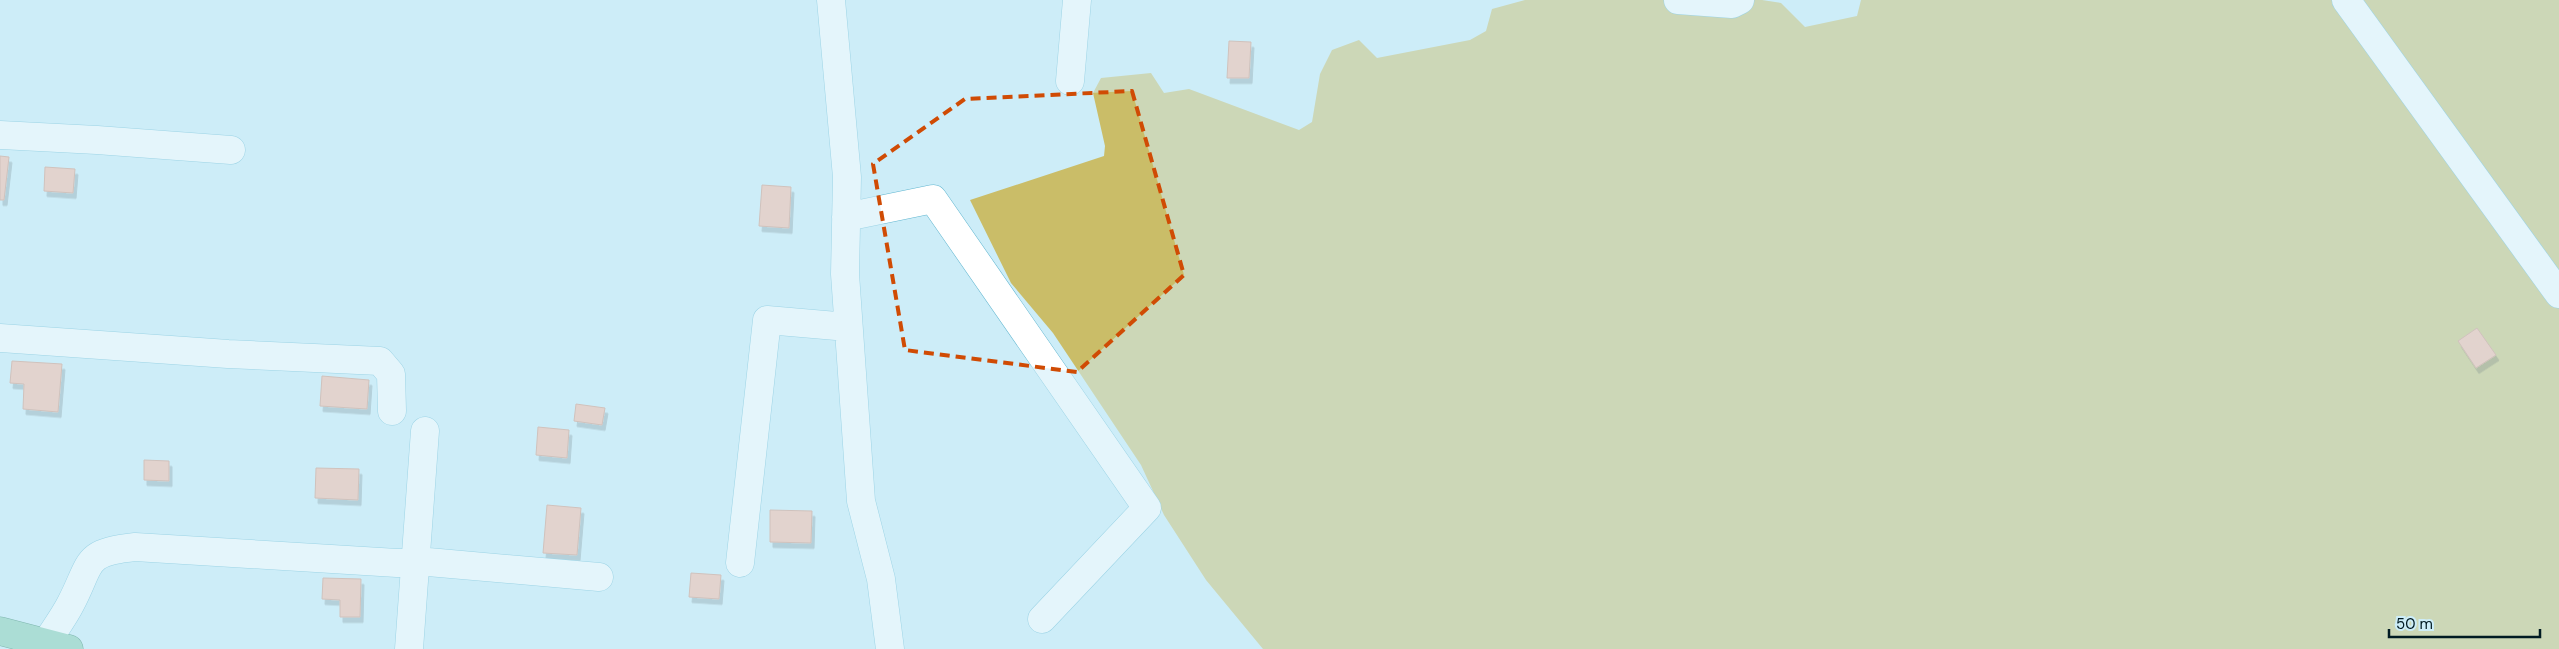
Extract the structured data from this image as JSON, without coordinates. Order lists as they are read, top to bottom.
{
  "scale_bar": "50 m"
}
